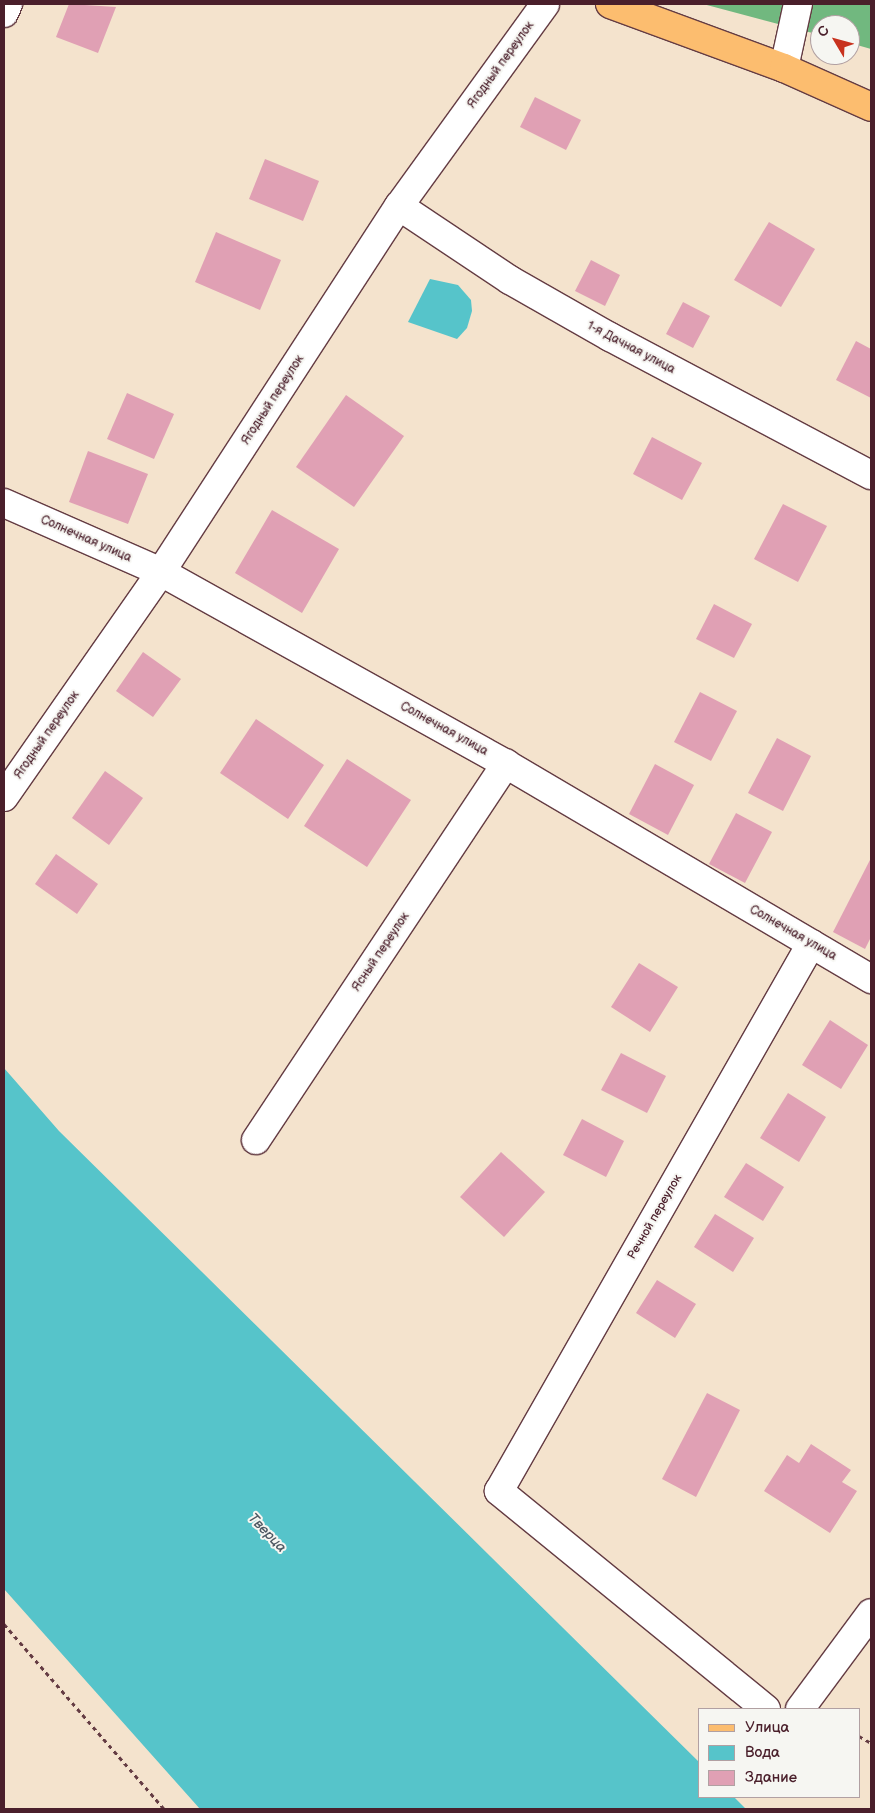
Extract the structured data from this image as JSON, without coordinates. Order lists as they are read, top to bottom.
{
  "streets": {
    "street": [
      "Ягодный переулок",
      "1-я Дачная улица",
      "Солнечная улица",
      "Ясный переулок",
      "Речной переулок"
    ]
  },
  "crossings": [
    ["Ягодный переулок", "1-я Дачная улица"],
    ["Ягодный переулок", "Солнечная улица"],
    ["Солнечная улица", "Ясный переулок"],
    ["Солнечная улица", "Речной переулок"]
  ],
  "water": ["Тверца"],
  "legend": ["Улица", "Вода", "Здание"],
  "north": "top left"
}
